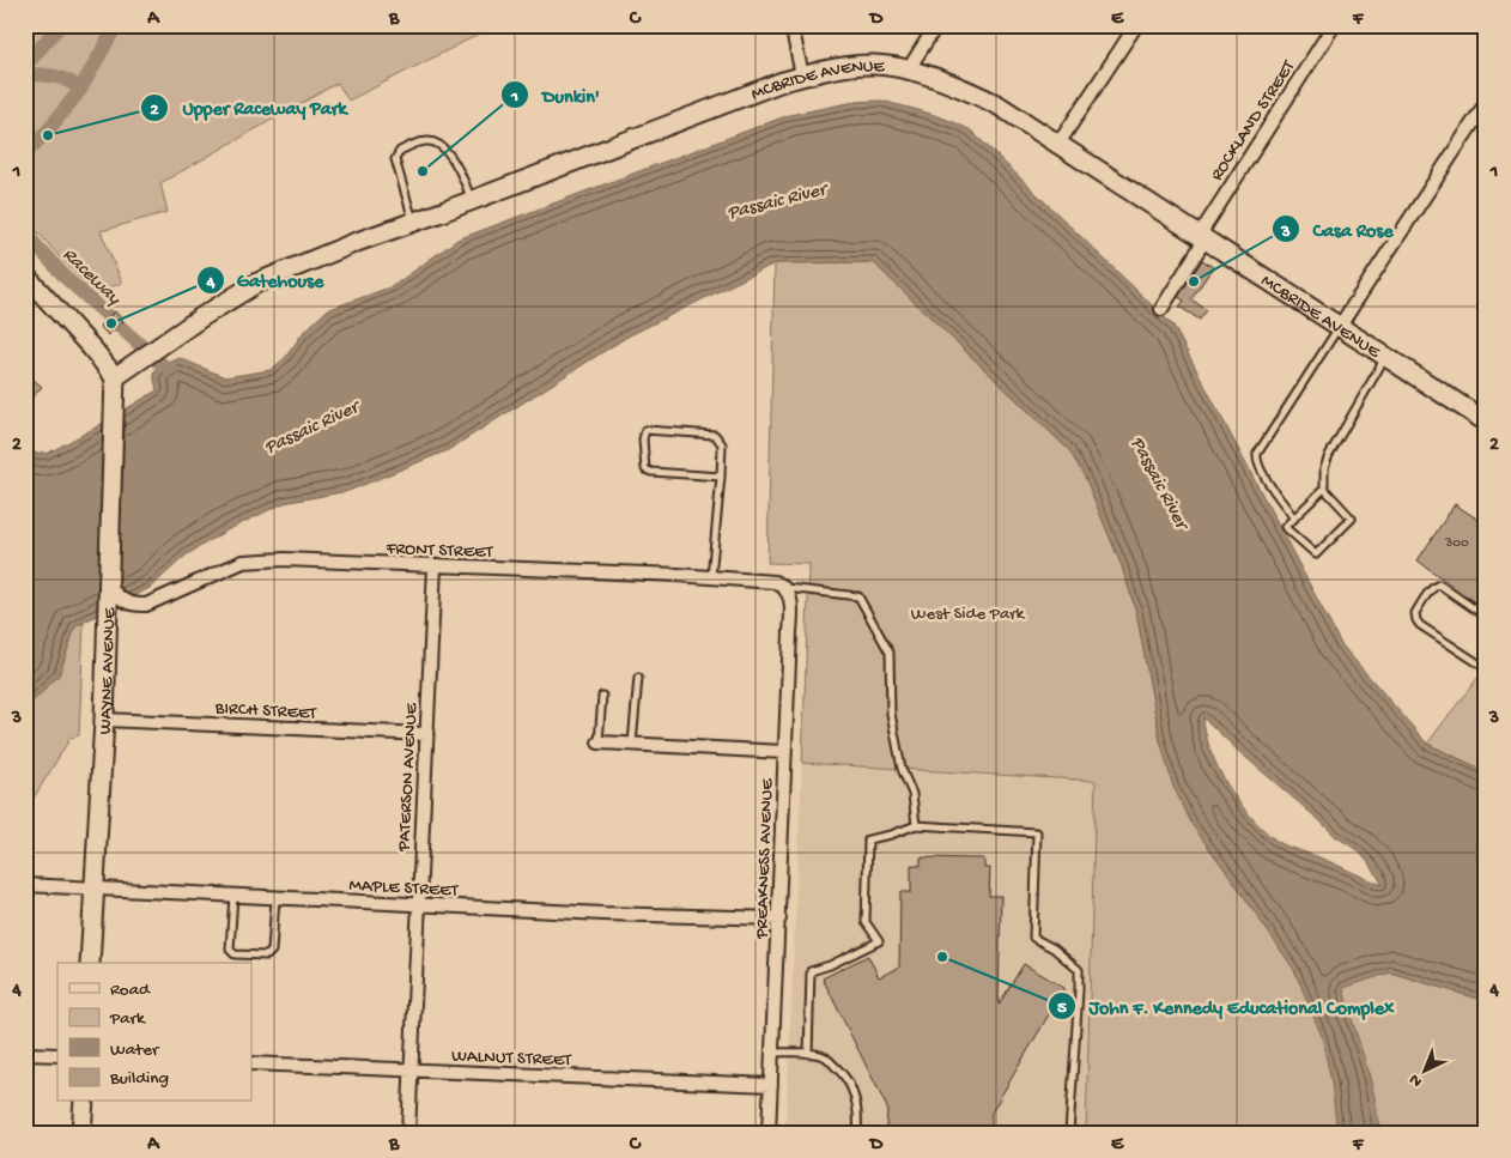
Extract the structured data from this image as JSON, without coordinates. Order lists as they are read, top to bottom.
{
  "streets": {
    "main road": ["MCBRIDE AVENUE", "WAYNE AVENUE"],
    "street": [
      "ROCKLAND STREET",
      "FRONT STREET",
      "BIRCH STREET",
      "PATERSON AVENUE",
      "PREAKNESS AVENUE",
      "MAPLE STREET",
      "WALNUT STREET"
    ]
  },
  "crossings": [
    ["MCBRIDE AVENUE", "ROCKLAND STREET"],
    ["MCBRIDE AVENUE", "WAYNE AVENUE"],
    ["FRONT STREET", "WAYNE AVENUE"],
    ["FRONT STREET", "PATERSON AVENUE"],
    ["FRONT STREET", "PREAKNESS AVENUE"],
    ["WAYNE AVENUE", "BIRCH STREET"],
    ["WAYNE AVENUE", "MAPLE STREET"],
    ["BIRCH STREET", "PATERSON AVENUE"],
    ["PATERSON AVENUE", "MAPLE STREET"],
    ["PATERSON AVENUE", "WALNUT STREET"],
    ["PREAKNESS AVENUE", "MAPLE STREET"],
    ["PREAKNESS AVENUE", "WALNUT STREET"]
  ],
  "water": ["Passaic River", "Raceway"],
  "parks": ["West Side Park"],
  "places": [
    "Upper Raceway Park",
    "Dunkin'",
    "Casa Rose",
    "Gatehouse",
    "John F. Kennedy Educational Complex"
  ],
  "house_numbers": ["300"],
  "legend": [
    "Road",
    "Park",
    "Water",
    "Building"
  ],
  "north": "bottom left",
  "grid": {
    "columns": [
      "A",
      "B",
      "C",
      "D",
      "E",
      "F"
    ],
    "rows": [
      "1",
      "2",
      "3",
      "4"
    ]
  }
}
